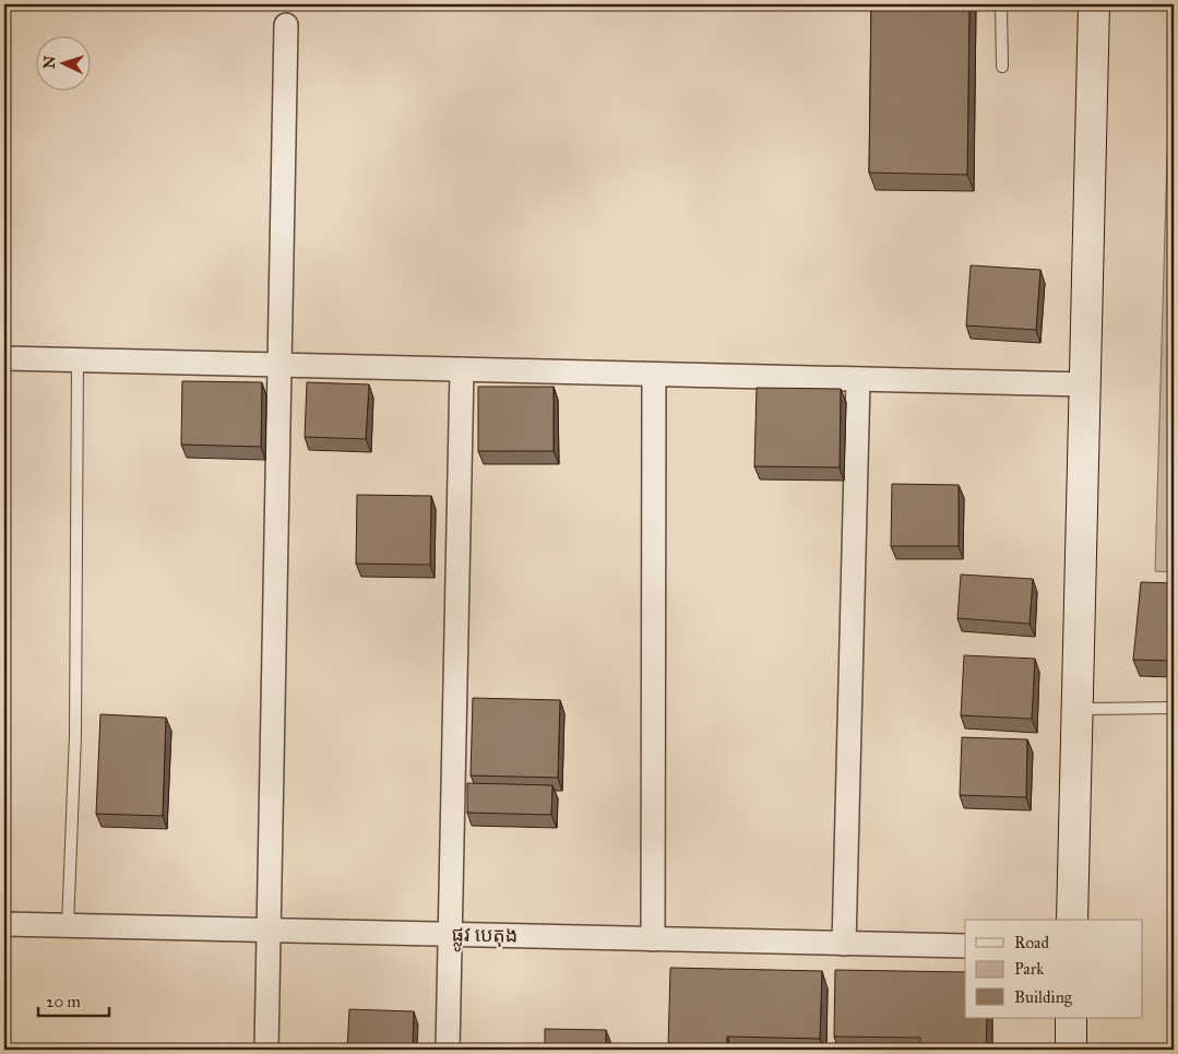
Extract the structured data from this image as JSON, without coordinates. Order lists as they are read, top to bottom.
{
  "streets": {
    "street": ["ផ្លូវ បេតុង"]
  },
  "legend": ["Road", "Park", "Building"],
  "scale_bar": "20 m",
  "north": "left"
}
